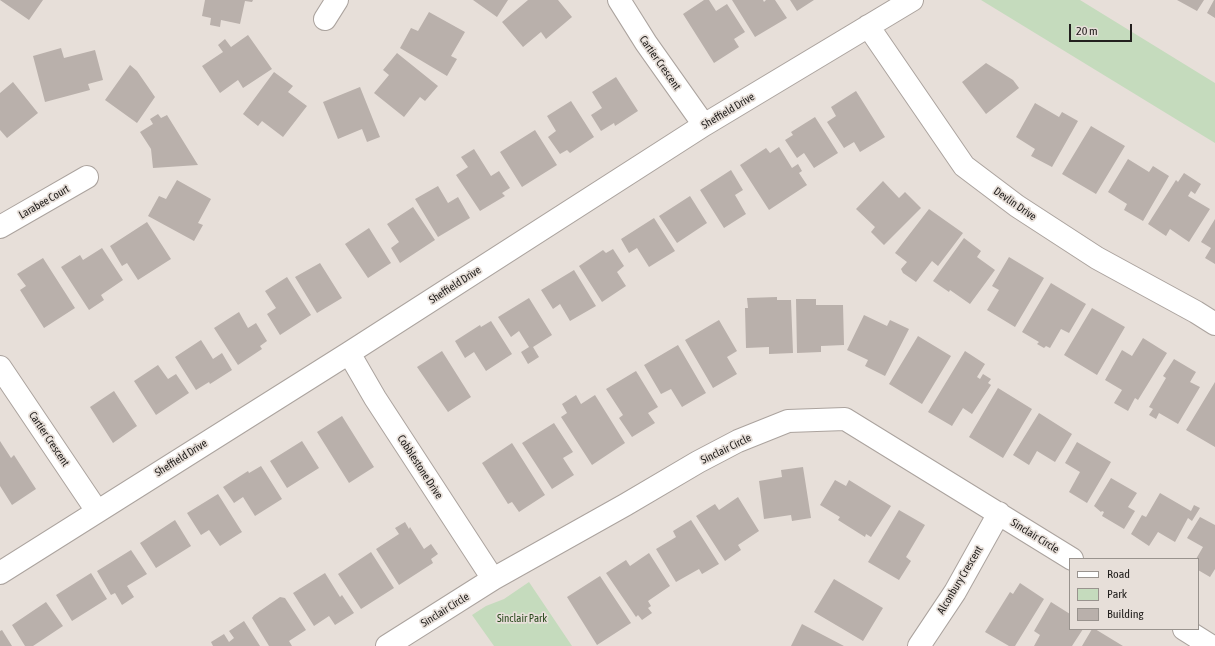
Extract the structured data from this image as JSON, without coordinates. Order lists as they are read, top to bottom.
{
  "streets": {
    "street": [
      "Cartier Crescent",
      "Sheffield Drive",
      "Larabee Court",
      "Devlin Drive",
      "Sinclair Circle",
      "Cobblestone Drive",
      "Alconbury Crescent"
    ]
  },
  "crossings": [
    ["Cartier Crescent", "Sheffield Drive"],
    ["Sheffield Drive", "Devlin Drive"],
    ["Sheffield Drive", "Cobblestone Drive"],
    ["Sinclair Circle", "Cobblestone Drive"],
    ["Sinclair Circle", "Alconbury Crescent"]
  ],
  "parks": ["Sinclair Park"],
  "legend": ["Road", "Park", "Building"],
  "scale_bar": "20 m"
}
